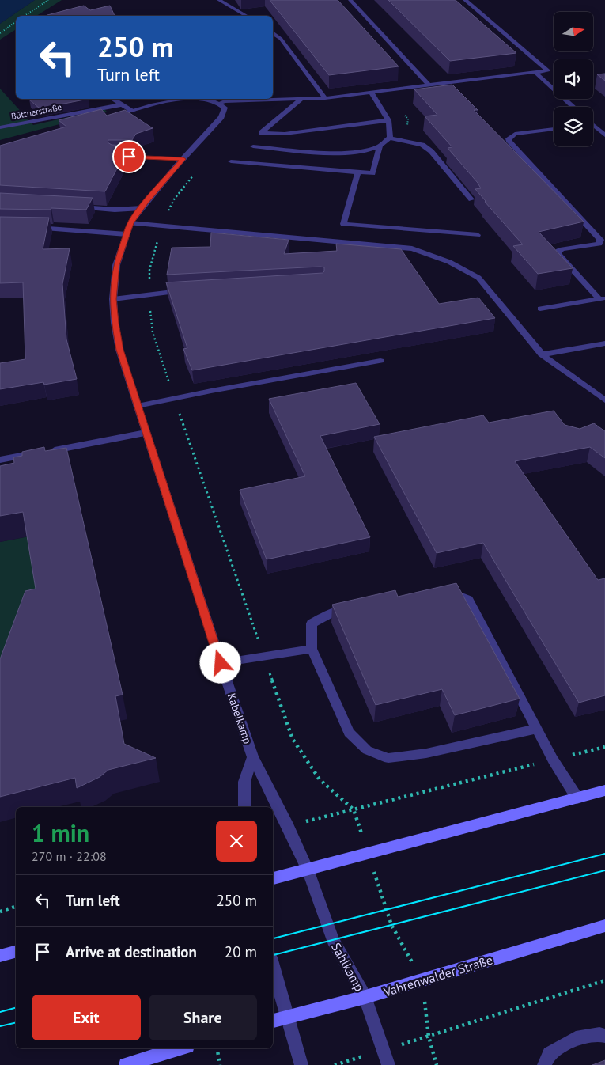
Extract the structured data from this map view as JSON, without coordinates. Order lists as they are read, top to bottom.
{
  "streets": {
    "main road": ["Vahrenwalder Straße"],
    "street": ["Büttnerstraße", "Kabelkamp", "Sahlkamp"]
  },
  "crossings": [
    ["Kabelkamp", "Sahlkamp"],
    ["Sahlkamp", "Vahrenwalder Straße"]
  ],
  "north": "right",
  "page": {
    "turn": ["250 m", "Turn left"],
    "heading": ["1 min", "270 m · 22:08"],
    "list": [
      {
        "name": "Turn left",
        "value": "250 m"
      },
      {
        "name": "Arrive at destination",
        "value": "20 m"
      }
    ],
    "buttons": ["Exit", "Share"]
  }
}
